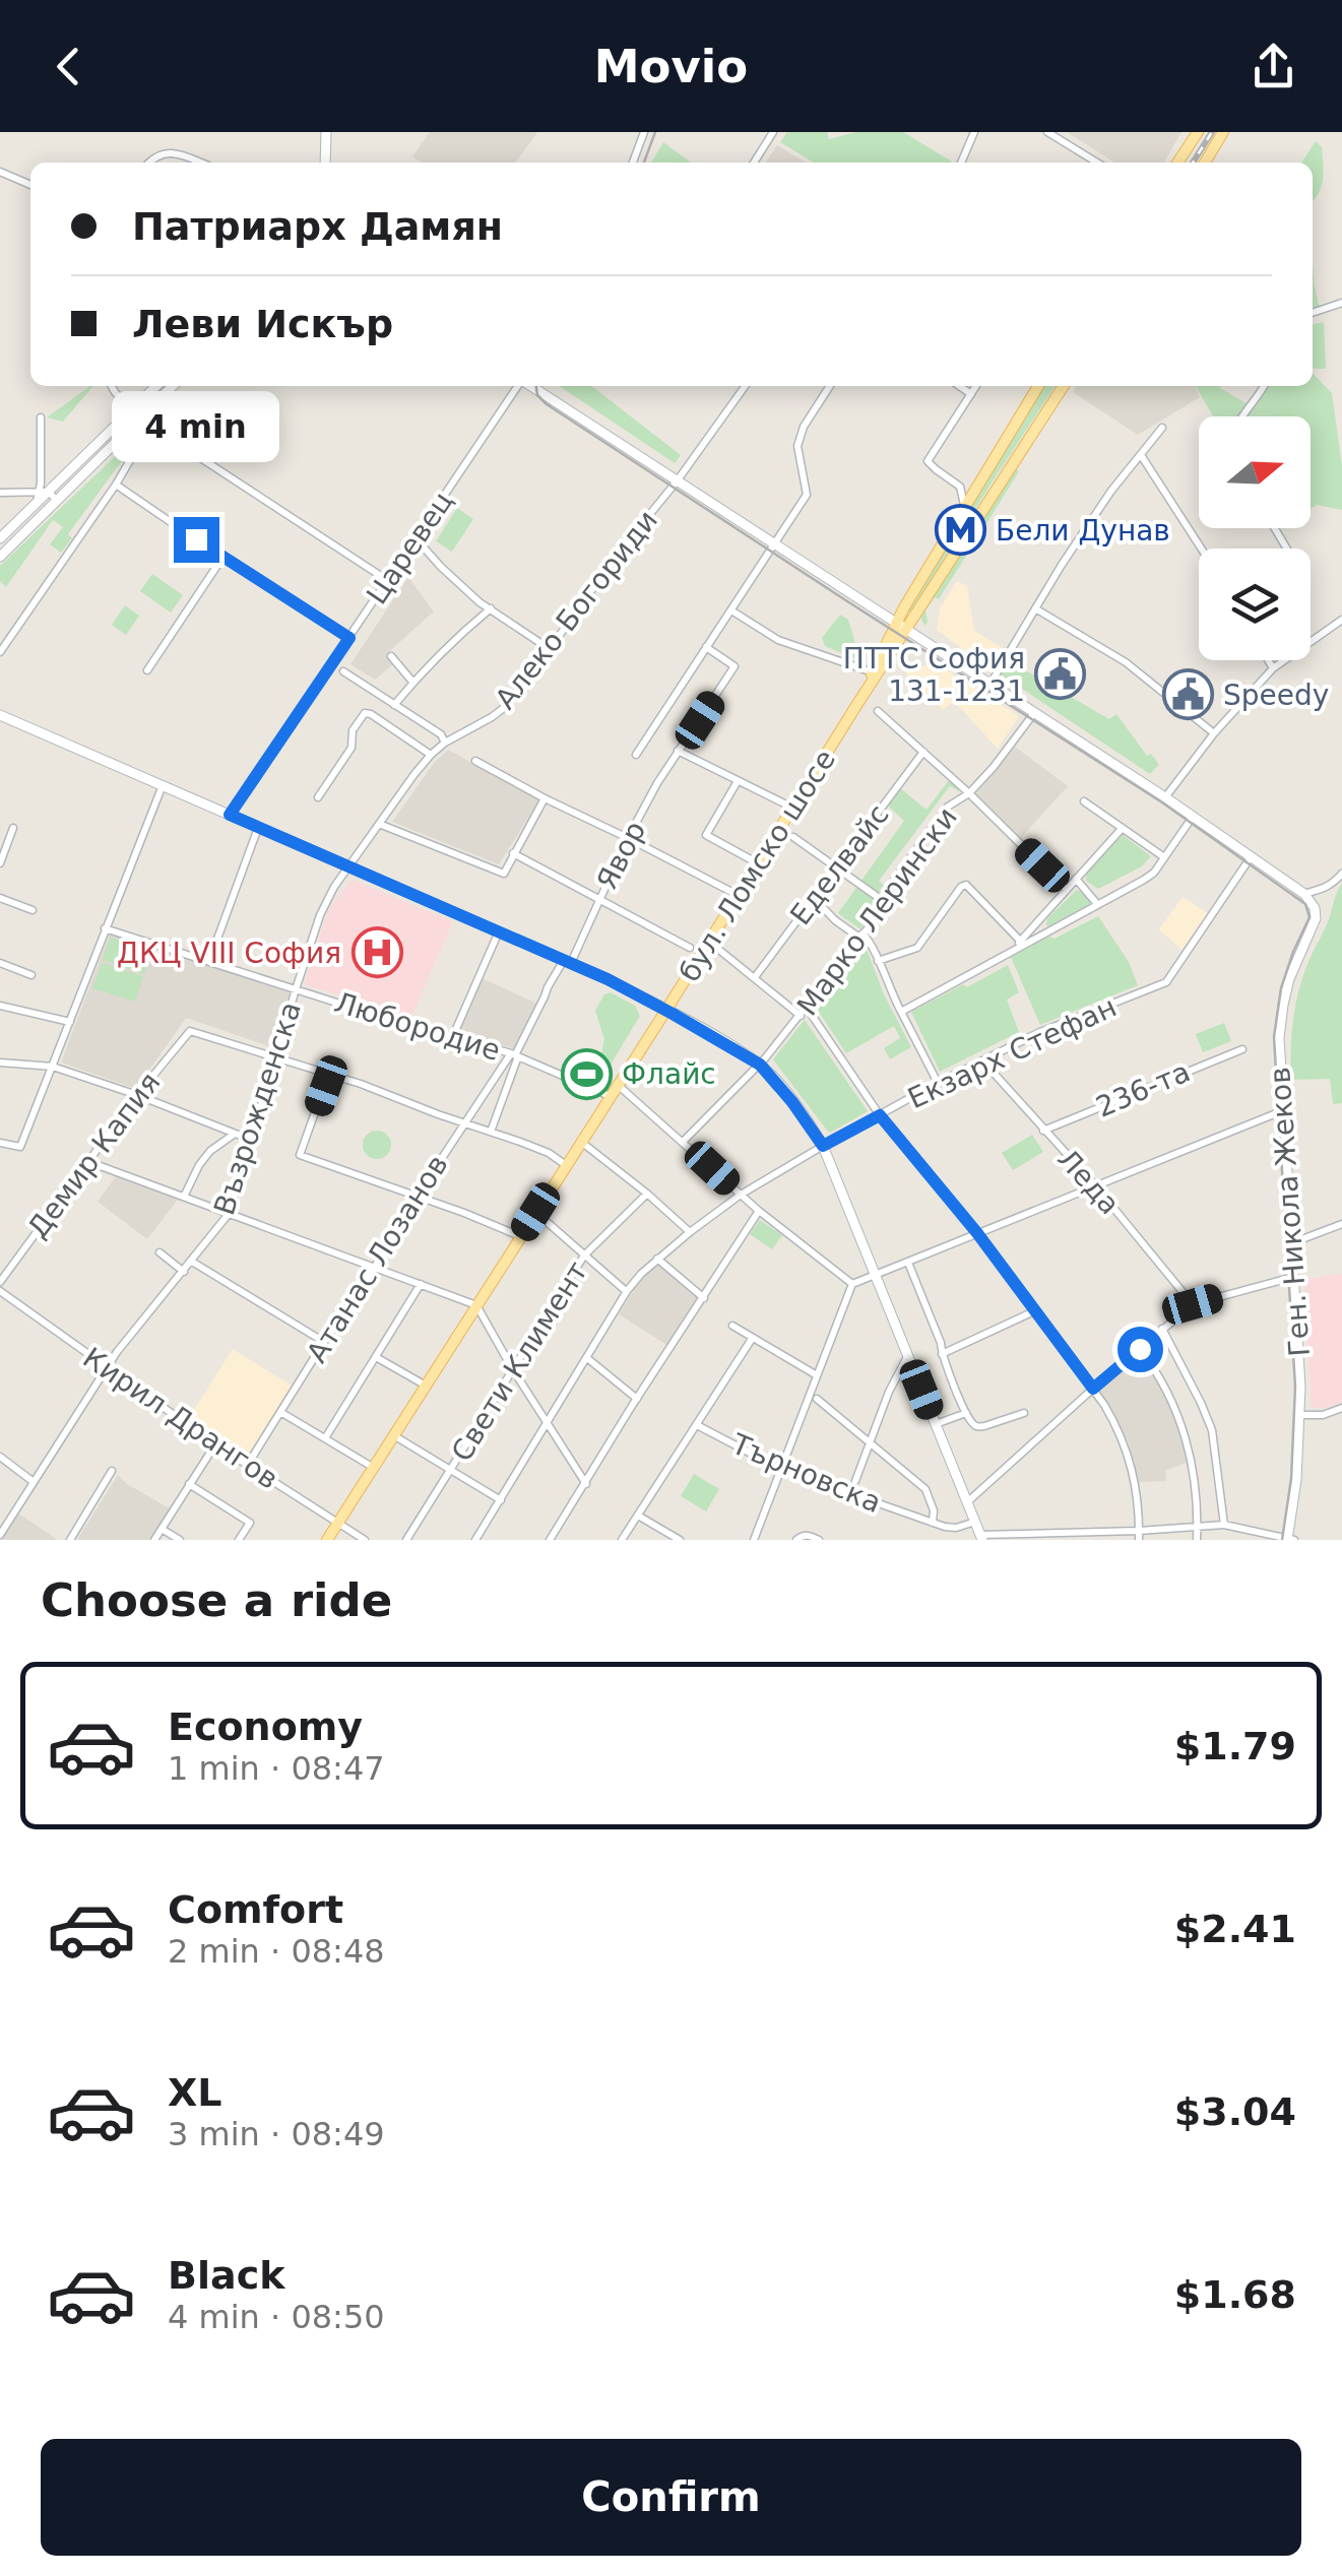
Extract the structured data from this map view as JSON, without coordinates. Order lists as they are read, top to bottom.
{
  "streets": {
    "main road": ["бул. Ломско шосе"],
    "street": [
      "Царевец",
      "Алеко Богориди",
      "Явор",
      "Еделвайс",
      "Марко Лерински",
      "Любородие",
      "Екзарх Стефан",
      "236-та",
      "Възрожденска",
      "Демир Капия",
      "Леда",
      "Ген. Никола Жеков",
      "Атанас Лозанов",
      "Свети Климент",
      "Кирил Дрангов",
      "Търновска"
    ]
  },
  "crossings": [
    ["Алеко Богориди", "Възрожденска"],
    ["Явор", "Любородие"],
    ["Явор", "Атанас Лозанов"],
    ["бул. Ломско шосе", "Любородие"],
    ["бул. Ломско шосе", "Кирил Дрангов"],
    ["Любородие", "Възрожденска"],
    ["Любородие", "Атанас Лозанов"],
    ["Екзарх Стефан", "Леда"],
    ["236-та", "Леда"],
    ["Възрожденска", "Демир Капия"],
    ["Възрожденска", "Кирил Дрангов"],
    ["Атанас Лозанов", "Кирил Дрангов"]
  ],
  "places": {
    "metro station": ["Бели Дунав"],
    "public building": ["ПТТС София 131-1231", "Speedy"],
    "hospital": ["ДКЦ VIII София"],
    "sports": ["Флайс"]
  },
  "north": "right",
  "page": {
    "header": "Movio",
    "banner": ["Патриарх Дамян", "Леви Искър"],
    "bubble": "4 min",
    "heading": "Choose a ride",
    "list": [
      {
        "name": "Economy",
        "note": "1 min · 08:47",
        "value": "$1.79"
      },
      {
        "name": "Comfort",
        "note": "2 min · 08:48",
        "value": "$2.41"
      },
      {
        "name": "XL",
        "note": "3 min · 08:49",
        "value": "$3.04"
      },
      {
        "name": "Black",
        "note": "4 min · 08:50",
        "value": "$1.68"
      }
    ],
    "buttons": "Confirm"
  }
}
